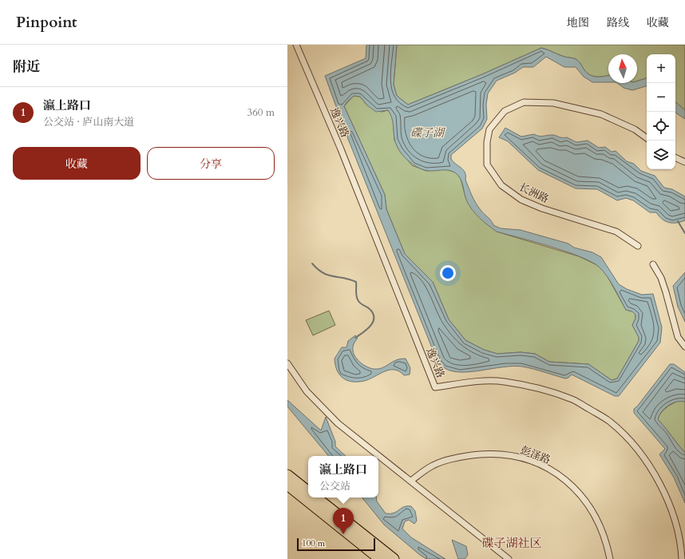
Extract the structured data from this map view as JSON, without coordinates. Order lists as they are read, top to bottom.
{
  "streets": {
    "street": ["逸兴路", "长洲路", "彭泽路"]
  },
  "districts": ["碟子湖社区"],
  "water": ["碟子湖"],
  "scale_bar": "100 m",
  "north": "top",
  "page": {
    "header": "Pinpoint",
    "nav": ["地图", "路线", "收藏"],
    "heading": "附近",
    "map_buttons": ["+", "−"],
    "list": [
      {
        "mark": "1",
        "name": "瀛上路口",
        "note": "公交站 · 庐山南大道",
        "value": "360 m"
      }
    ],
    "buttons": ["收藏", "分享"],
    "popup": ["瀛上路口", "公交站"],
    "pins": "1",
    "scale": "100 m"
  }
}
